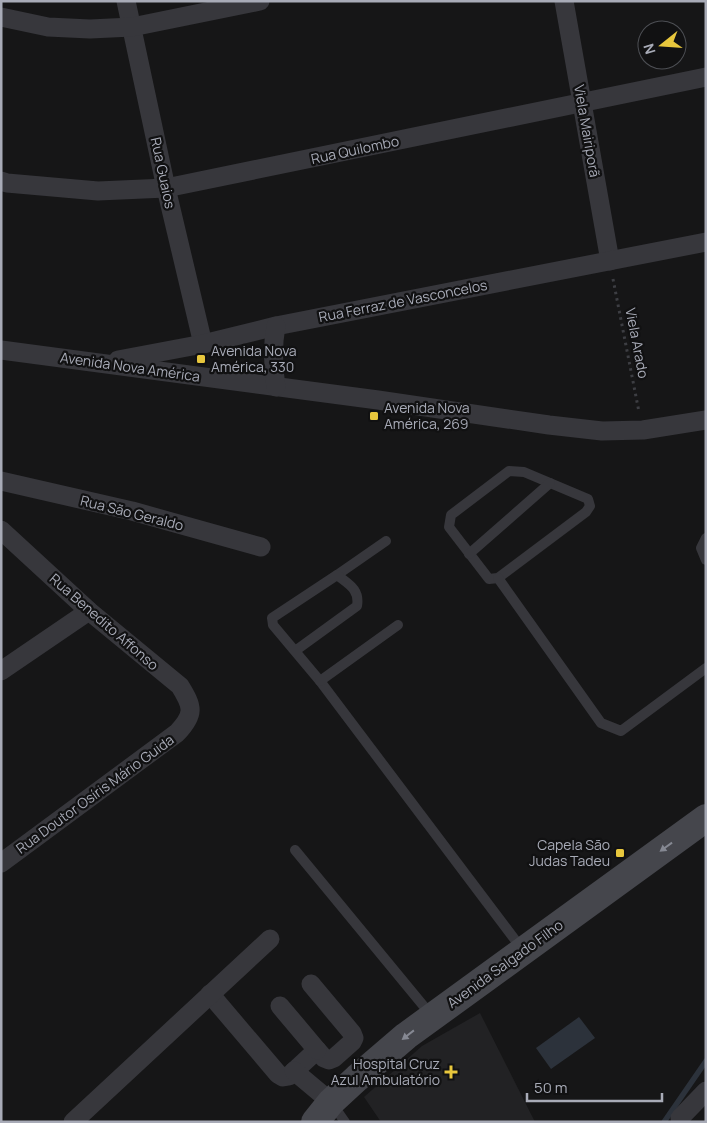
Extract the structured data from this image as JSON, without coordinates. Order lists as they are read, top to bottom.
{
  "streets": {
    "main road": ["Avenida Salgado Filho"],
    "street": [
      "Viela Mairiporã",
      "Rua Quilombo",
      "Rua Guaios",
      "Rua Ferraz de Vasconcelos",
      "Avenida Nova América",
      "Rua São Geraldo",
      "Rua Benedito Affonso",
      "Rua Doutor Osíris Mário Guida"
    ],
    "path": ["Viela Arado"]
  },
  "crossings": [
    ["Viela Mairiporã", "Rua Quilombo"],
    ["Viela Mairiporã", "Rua Ferraz de Vasconcelos"],
    ["Viela Mairiporã", "Viela Arado"],
    ["Rua Quilombo", "Rua Guaios"],
    ["Rua Guaios", "Rua Ferraz de Vasconcelos"],
    ["Rua Ferraz de Vasconcelos", "Viela Arado"],
    ["Rua Ferraz de Vasconcelos", "Avenida Nova América"],
    ["Viela Arado", "Avenida Nova América"],
    ["Rua Benedito Affonso", "Rua Doutor Osíris Mário Guida"]
  ],
  "one_way": ["Avenida Salgado Filho"],
  "places": {
    "transit": ["Avenida Nova América, 330", "Avenida Nova América, 269", "Capela São Judas Tadeu"],
    "health": ["Hospital Cruz Azul Ambulatório"]
  },
  "scale_bar": "50 m",
  "north": "left"
}
